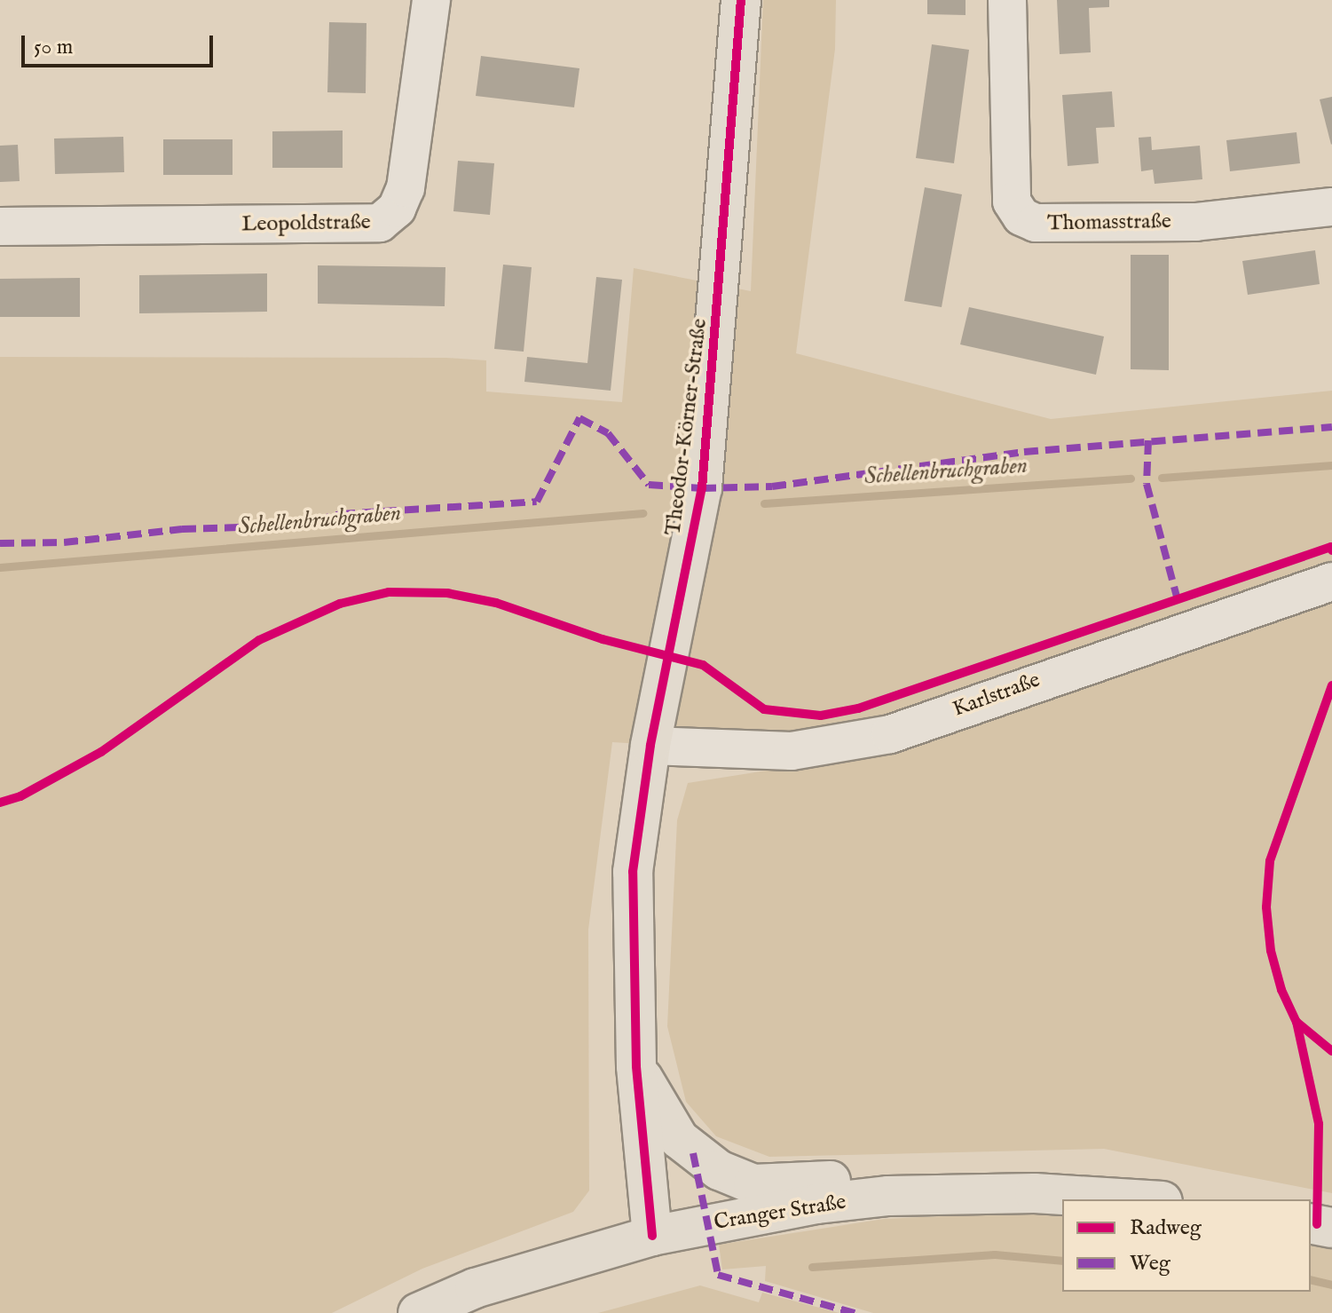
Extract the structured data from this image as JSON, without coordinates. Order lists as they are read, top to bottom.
{
  "streets": {
    "main road": ["Theodor-Körner-Straße", "Cranger Straße"],
    "street": ["Thomasstraße", "Leopoldstraße", "Karlstraße"]
  },
  "crossings": [
    ["Theodor-Körner-Straße", "Karlstraße"],
    ["Theodor-Körner-Straße", "Cranger Straße"]
  ],
  "water": ["Schellenbruchgraben"],
  "legend": ["Radweg", "Weg"],
  "scale_bar": "50 m"
}
